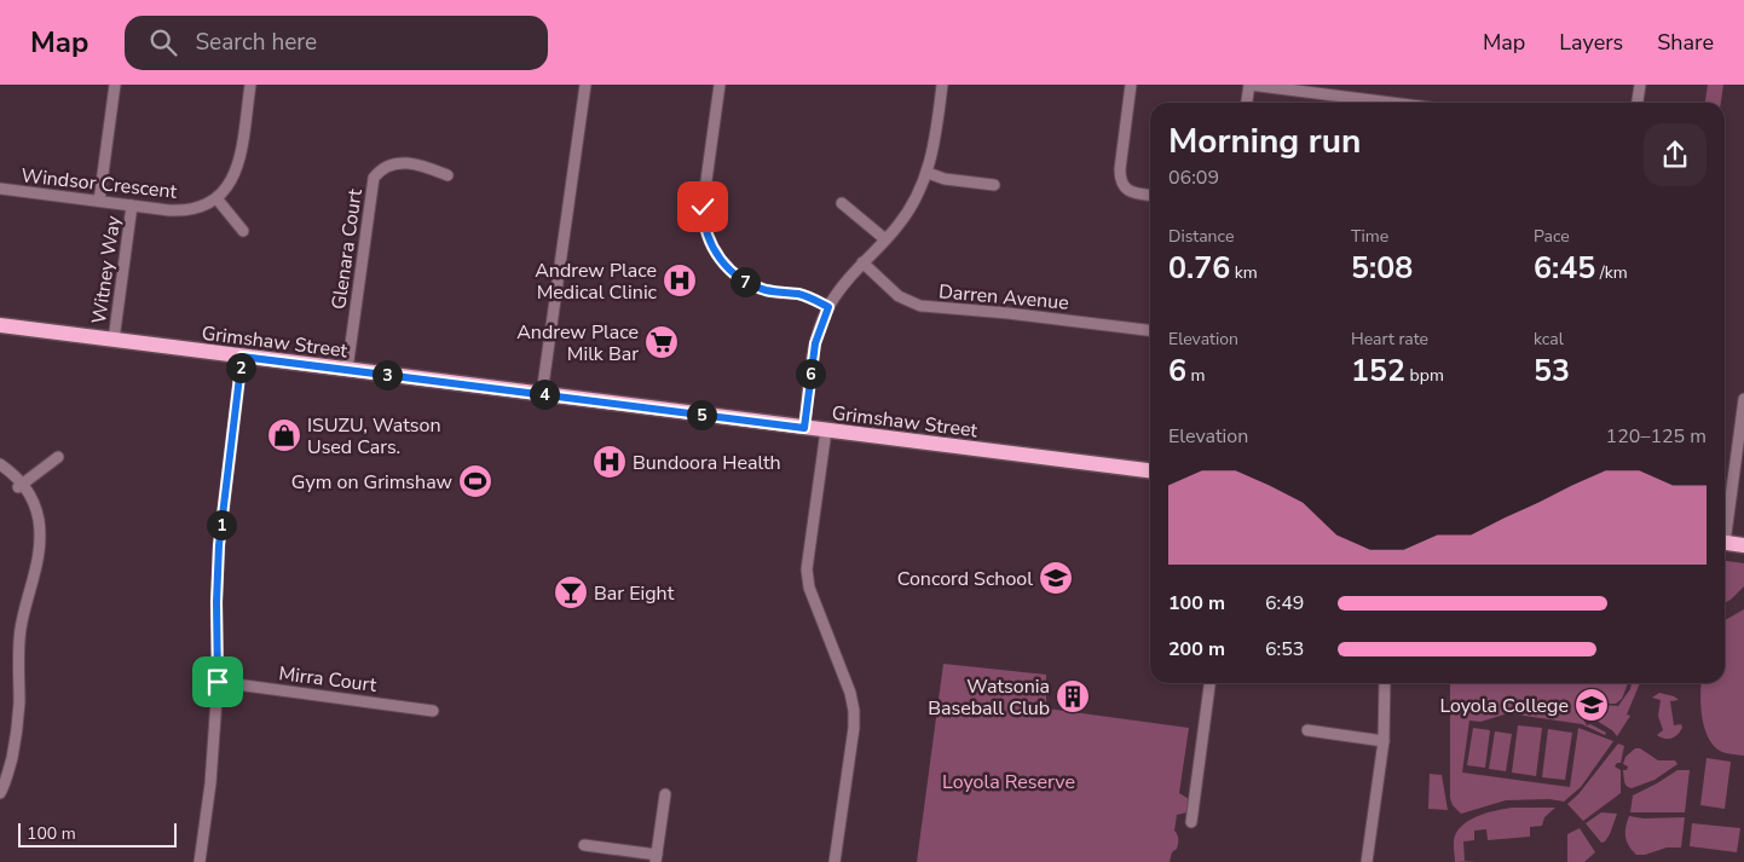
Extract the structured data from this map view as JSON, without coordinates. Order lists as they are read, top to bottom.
{
  "streets": {
    "main road": ["Grimshaw Street"],
    "street": [
      "Windsor Crescent",
      "Glenara Court",
      "Witney Way",
      "Darren Avenue",
      "Mirra Court"
    ]
  },
  "crossings": [
    ["Windsor Crescent", "Witney Way"],
    ["Glenara Court", "Grimshaw Street"],
    ["Witney Way", "Grimshaw Street"]
  ],
  "parks": ["Loyola Reserve"],
  "places": {
    "hospital": ["Andrew Place Medical Clinic", "Bundoora Health"],
    "supermarket": ["Andrew Place Milk Bar"],
    "shop": ["ISUZU, Watson Used Cars."],
    "sports": ["Gym on Grimshaw"],
    "school or university": ["Concord School", "Loyola College"],
    "bar": ["Bar Eight"],
    "building": ["Watsonia Baseball Club"]
  },
  "scale_bar": "100 m",
  "page": {
    "header": "Map",
    "search": "Search here",
    "nav": ["Map", "Layers", "Share"],
    "heading": ["Morning run", "06:09"],
    "stats": [
      ["Distance", "0.76 km"],
      ["Time", "5:08"],
      ["Pace", "6:45 /km"],
      ["Elevation", "6 m"],
      ["Heart rate", "152 bpm"],
      ["kcal", "53"]
    ],
    "pins": [
      "7",
      "2",
      "6",
      "3",
      "4",
      "5",
      "1"
    ],
    "chart": ["Elevation", "120–125 m"],
    "list": [
      {
        "name": "100 m",
        "note": "6:49"
      },
      {
        "name": "200 m",
        "note": "6:53"
      }
    ],
    "scale": "100 m"
  }
}
